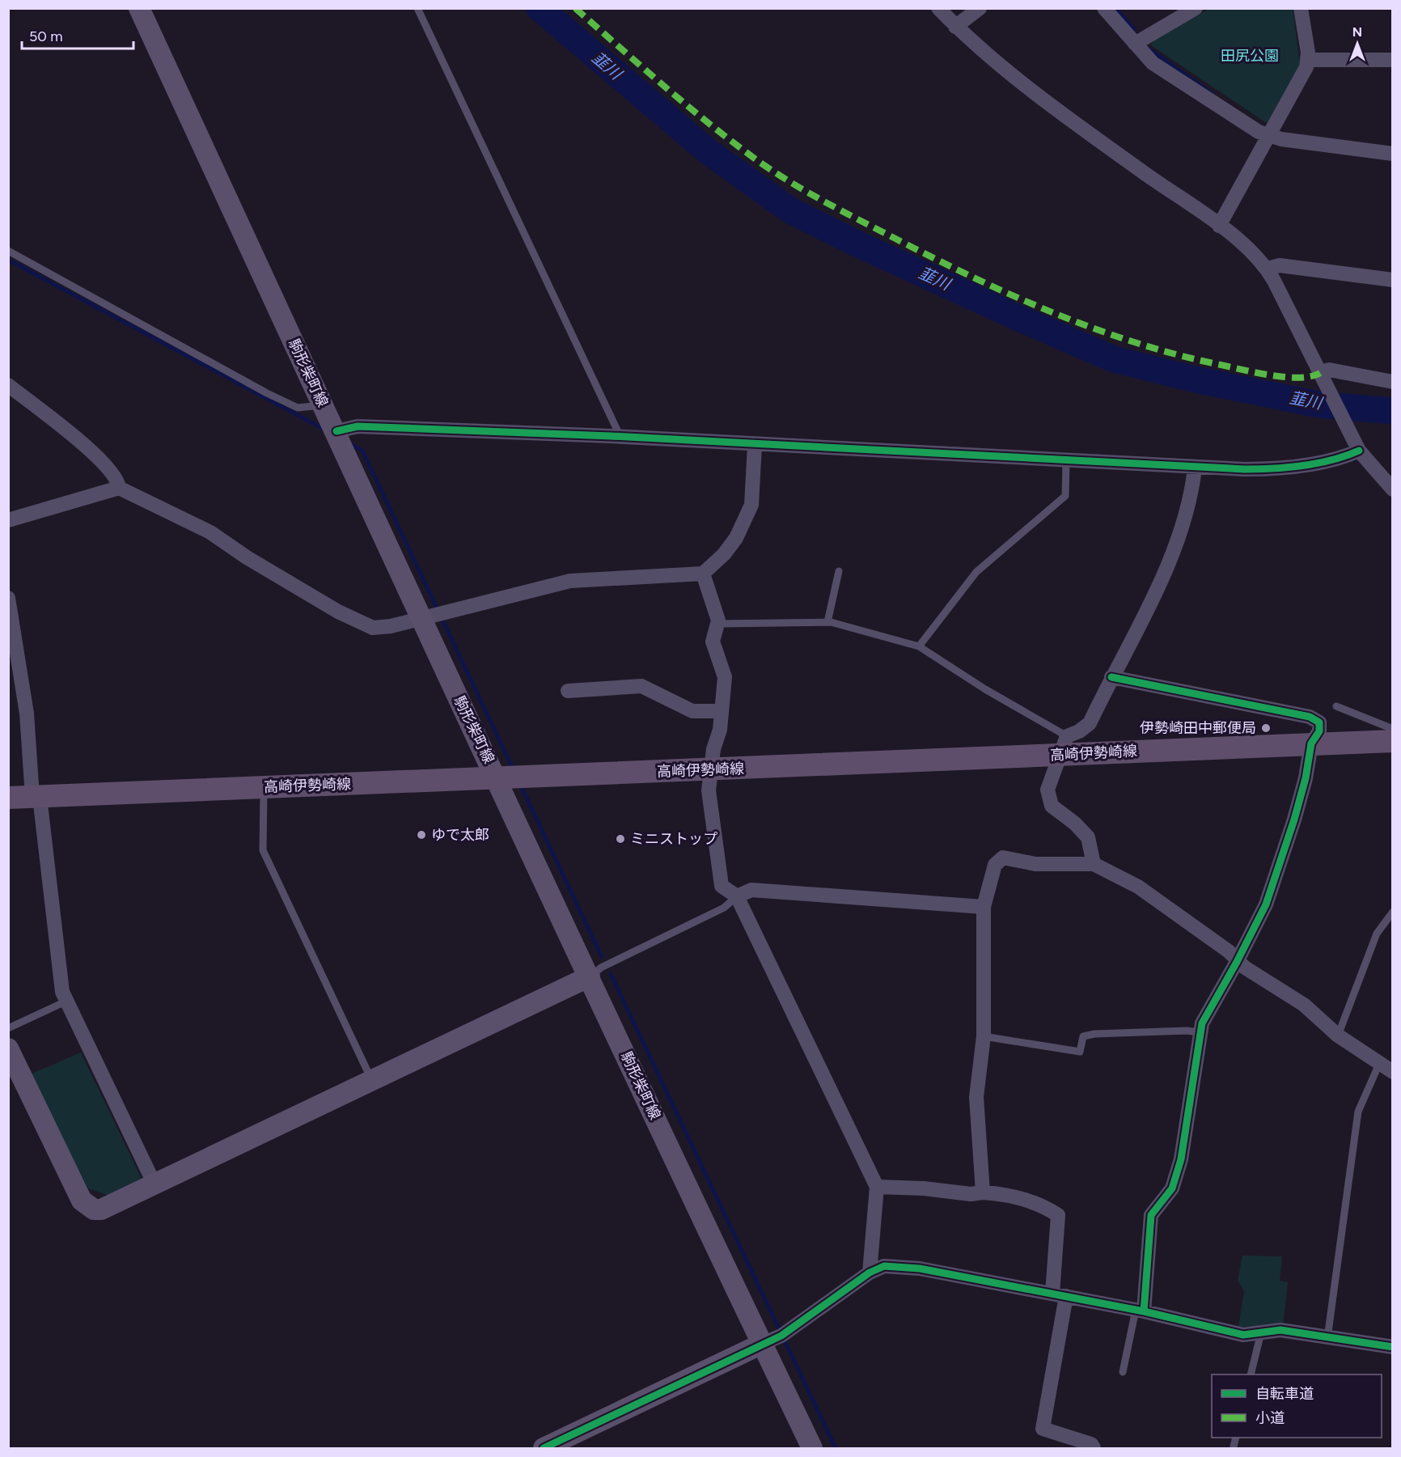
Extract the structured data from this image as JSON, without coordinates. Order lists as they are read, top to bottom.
{
  "streets": {
    "main road": ["駒形柴町線", "高崎伊勢崎線"]
  },
  "crossings": [
    ["駒形柴町線", "高崎伊勢崎線"]
  ],
  "water": ["韮川"],
  "parks": ["田尻公園"],
  "places": ["伊勢崎田中郵便局", "ゆで太郎", "ミニストップ"],
  "legend": ["自転車道", "小道"],
  "scale_bar": "50 m",
  "north": "top"
}
